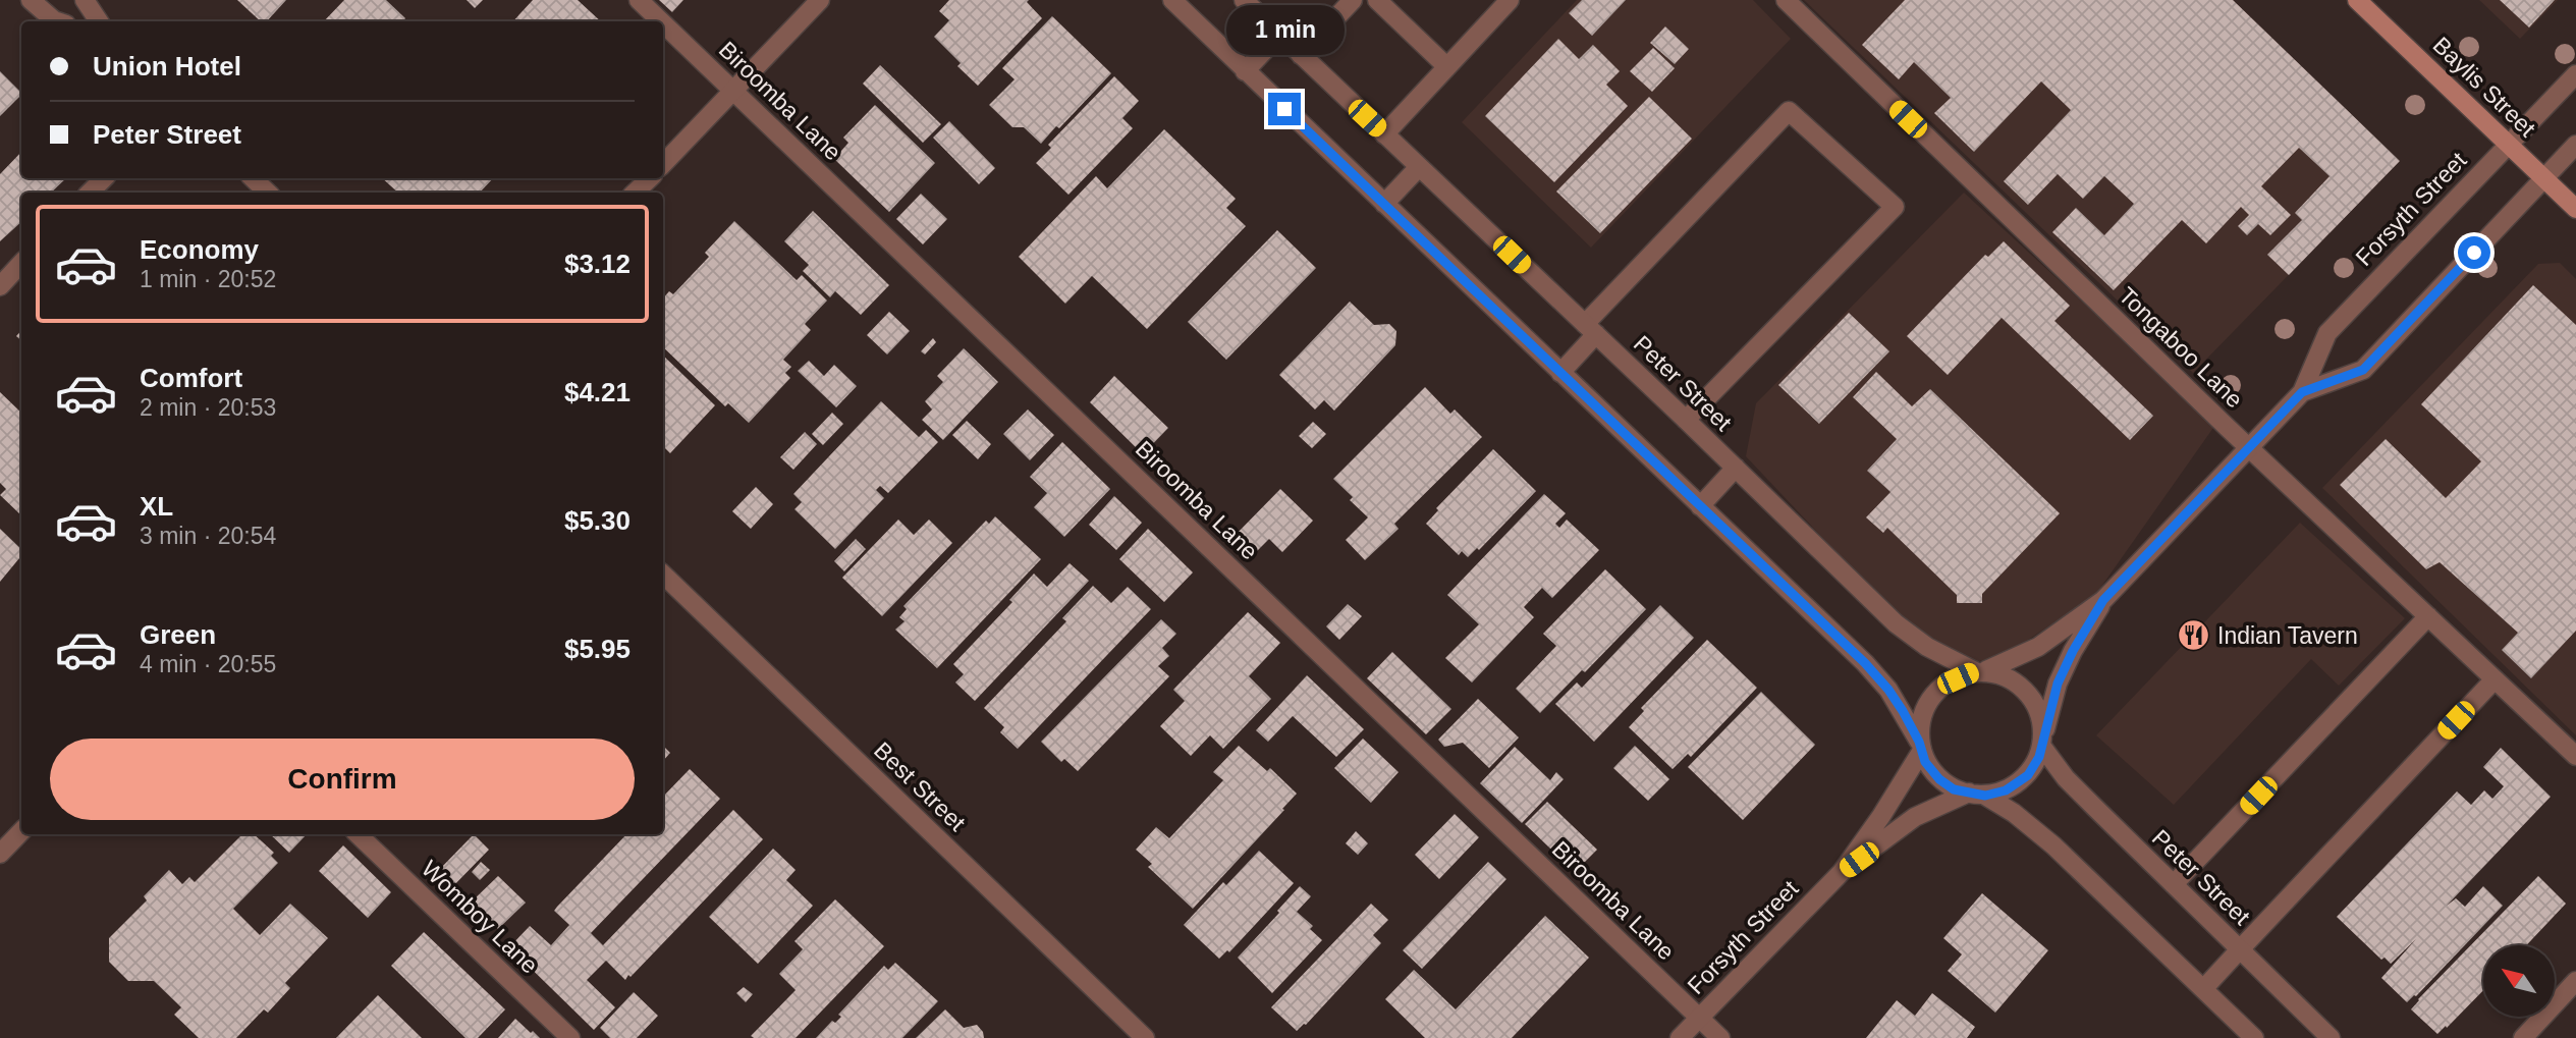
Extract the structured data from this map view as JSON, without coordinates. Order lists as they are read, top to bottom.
{
  "streets": {
    "main road": ["Baylis Street"],
    "street": [
      "Biroomba Lane",
      "Forsyth Street",
      "Tongaboo Lane",
      "Peter Street",
      "Best Street",
      "Womboy Lane"
    ]
  },
  "crossings": [
    ["Baylis Street", "Forsyth Street"],
    ["Biroomba Lane", "Forsyth Street"],
    ["Forsyth Street", "Tongaboo Lane"],
    ["Forsyth Street", "Peter Street"]
  ],
  "places": {
    "restaurant": ["Indian Tavern"]
  },
  "north": "top left",
  "page": {
    "bubble": "1 min",
    "banner": ["Union Hotel", "Peter Street"],
    "list": [
      {
        "name": "Economy",
        "note": "1 min · 20:52",
        "value": "$3.12"
      },
      {
        "name": "Comfort",
        "note": "2 min · 20:53",
        "value": "$4.21"
      },
      {
        "name": "XL",
        "note": "3 min · 20:54",
        "value": "$5.30"
      },
      {
        "name": "Green",
        "note": "4 min · 20:55",
        "value": "$5.95"
      }
    ],
    "buttons": "Confirm"
  }
}
